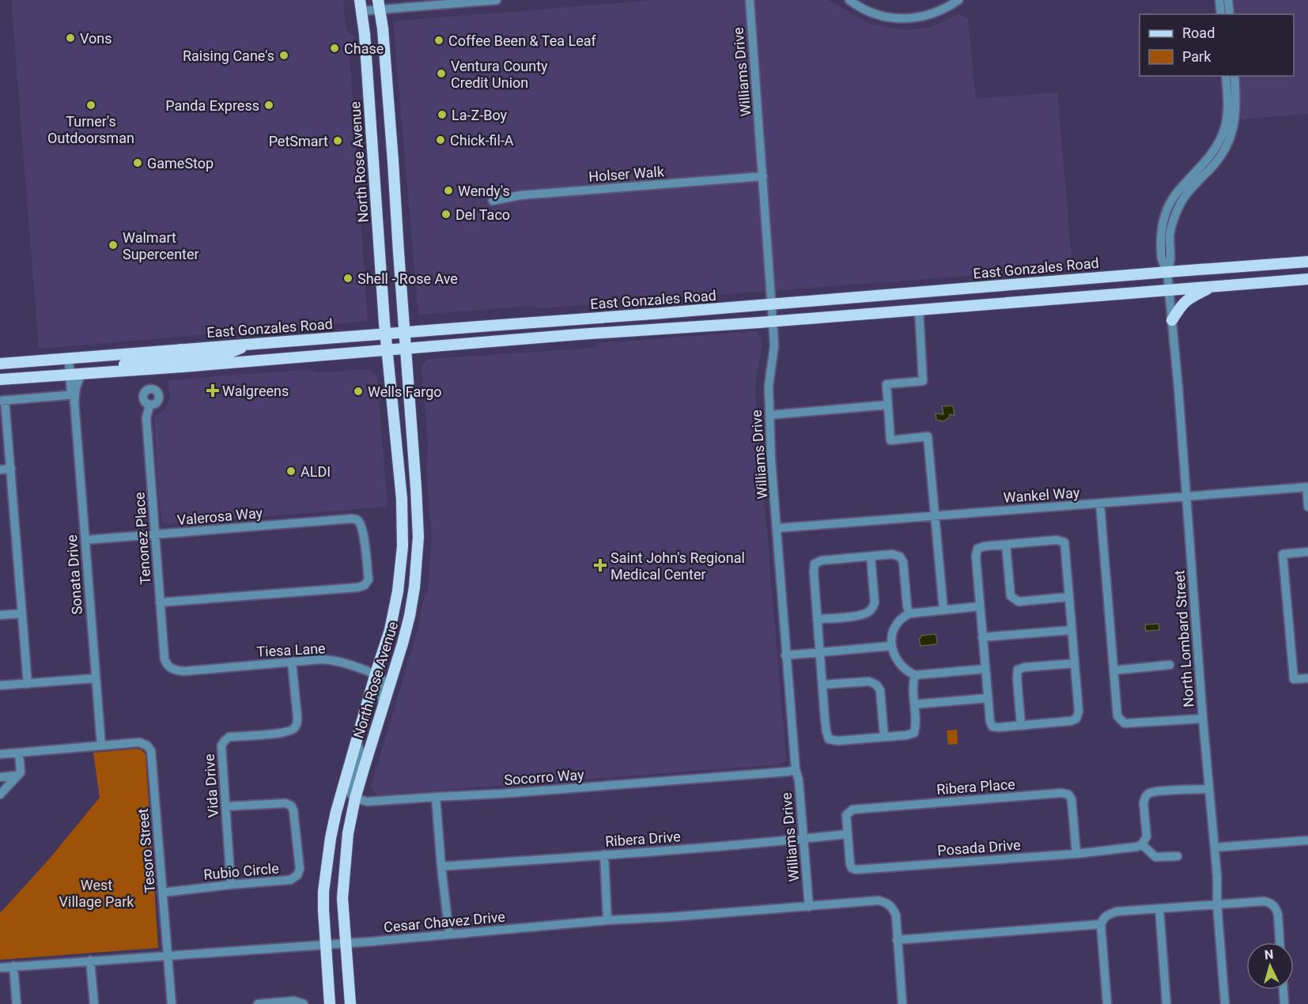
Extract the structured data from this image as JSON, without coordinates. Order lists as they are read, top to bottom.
{
  "streets": {
    "main road": ["North Rose Avenue", "East Gonzales Road"],
    "street": [
      "Williams Drive",
      "Holser Walk",
      "Wankel Way",
      "Valerosa Way",
      "Tenonez Place",
      "Sonata Drive",
      "North Lombard Street",
      "Tiesa Lane",
      "Socorro Way",
      "Vida Drive",
      "Ribera Place",
      "Ribera Drive",
      "Posada Drive",
      "Tesoro Street",
      "Rubio Circle",
      "Cesar Chavez Drive"
    ]
  },
  "crossings": [
    ["Williams Drive", "Holser Walk"],
    ["Williams Drive", "East Gonzales Road"],
    ["Williams Drive", "Wankel Way"],
    ["Williams Drive", "Socorro Way"],
    ["Williams Drive", "Ribera Drive"],
    ["Williams Drive", "Cesar Chavez Drive"],
    ["North Rose Avenue", "East Gonzales Road"],
    ["North Rose Avenue", "Tiesa Lane"],
    ["North Rose Avenue", "Socorro Way"],
    ["North Rose Avenue", "Cesar Chavez Drive"],
    ["East Gonzales Road", "Sonata Drive"],
    ["East Gonzales Road", "North Lombard Street"],
    ["Wankel Way", "North Lombard Street"],
    ["Valerosa Way", "Tenonez Place"],
    ["Valerosa Way", "Sonata Drive"],
    ["Tenonez Place", "Tiesa Lane"],
    ["Sonata Drive", "Tesoro Street"],
    ["Tiesa Lane", "Vida Drive"],
    ["Vida Drive", "Rubio Circle"],
    ["Ribera Place", "Ribera Drive"],
    ["Ribera Place", "Posada Drive"],
    ["Ribera Drive", "Posada Drive"],
    ["Tesoro Street", "Rubio Circle"],
    ["Tesoro Street", "Cesar Chavez Drive"]
  ],
  "parks": ["West Village Park"],
  "places": {
    "other": [
      "Vons",
      "Coffee Been & Tea Leaf",
      "Chase",
      "Raising Cane's",
      "Ventura County Credit Union",
      "Turner's Outdoorsman",
      "Panda Express",
      "La-Z-Boy",
      "Chick-fil-A",
      "PetSmart",
      "GameStop",
      "Wendy's",
      "Del Taco",
      "Walmart Supercenter",
      "Shell - Rose Ave",
      "Wells Fargo",
      "ALDI"
    ],
    "health": ["Walgreens", "Saint John's Regional Medical Center"]
  },
  "legend": ["Road", "Park"],
  "north": "top"
}
